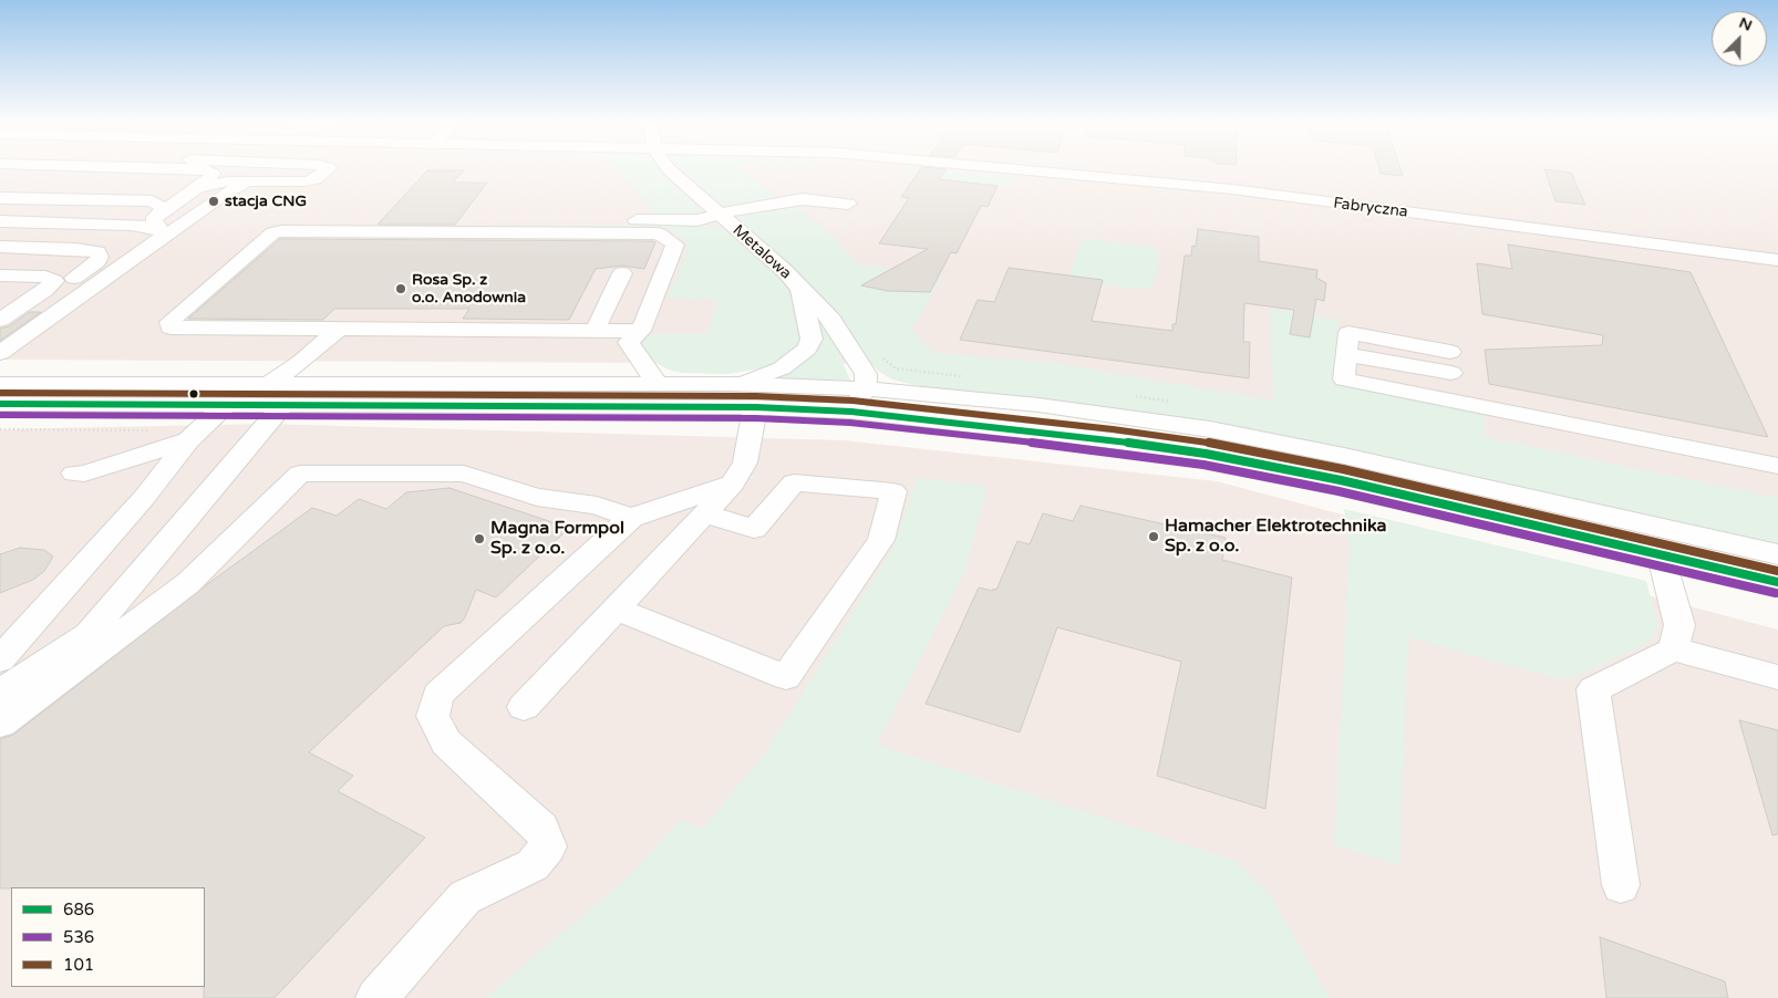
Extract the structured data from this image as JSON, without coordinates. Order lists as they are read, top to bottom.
{
  "streets": {
    "street": ["Fabryczna", "Metalowa"]
  },
  "places": [
    "stacja CNG",
    "Rosa Sp. z o.o. Anodownia",
    "Hamacher Elektrotechnika Sp. z o.o.",
    "Magna Formpol Sp. z o.o."
  ],
  "lines": ["transit line 101", "transit line 686", "transit line 536"],
  "legend": ["686", "536", "101"],
  "north": "top right"
}
